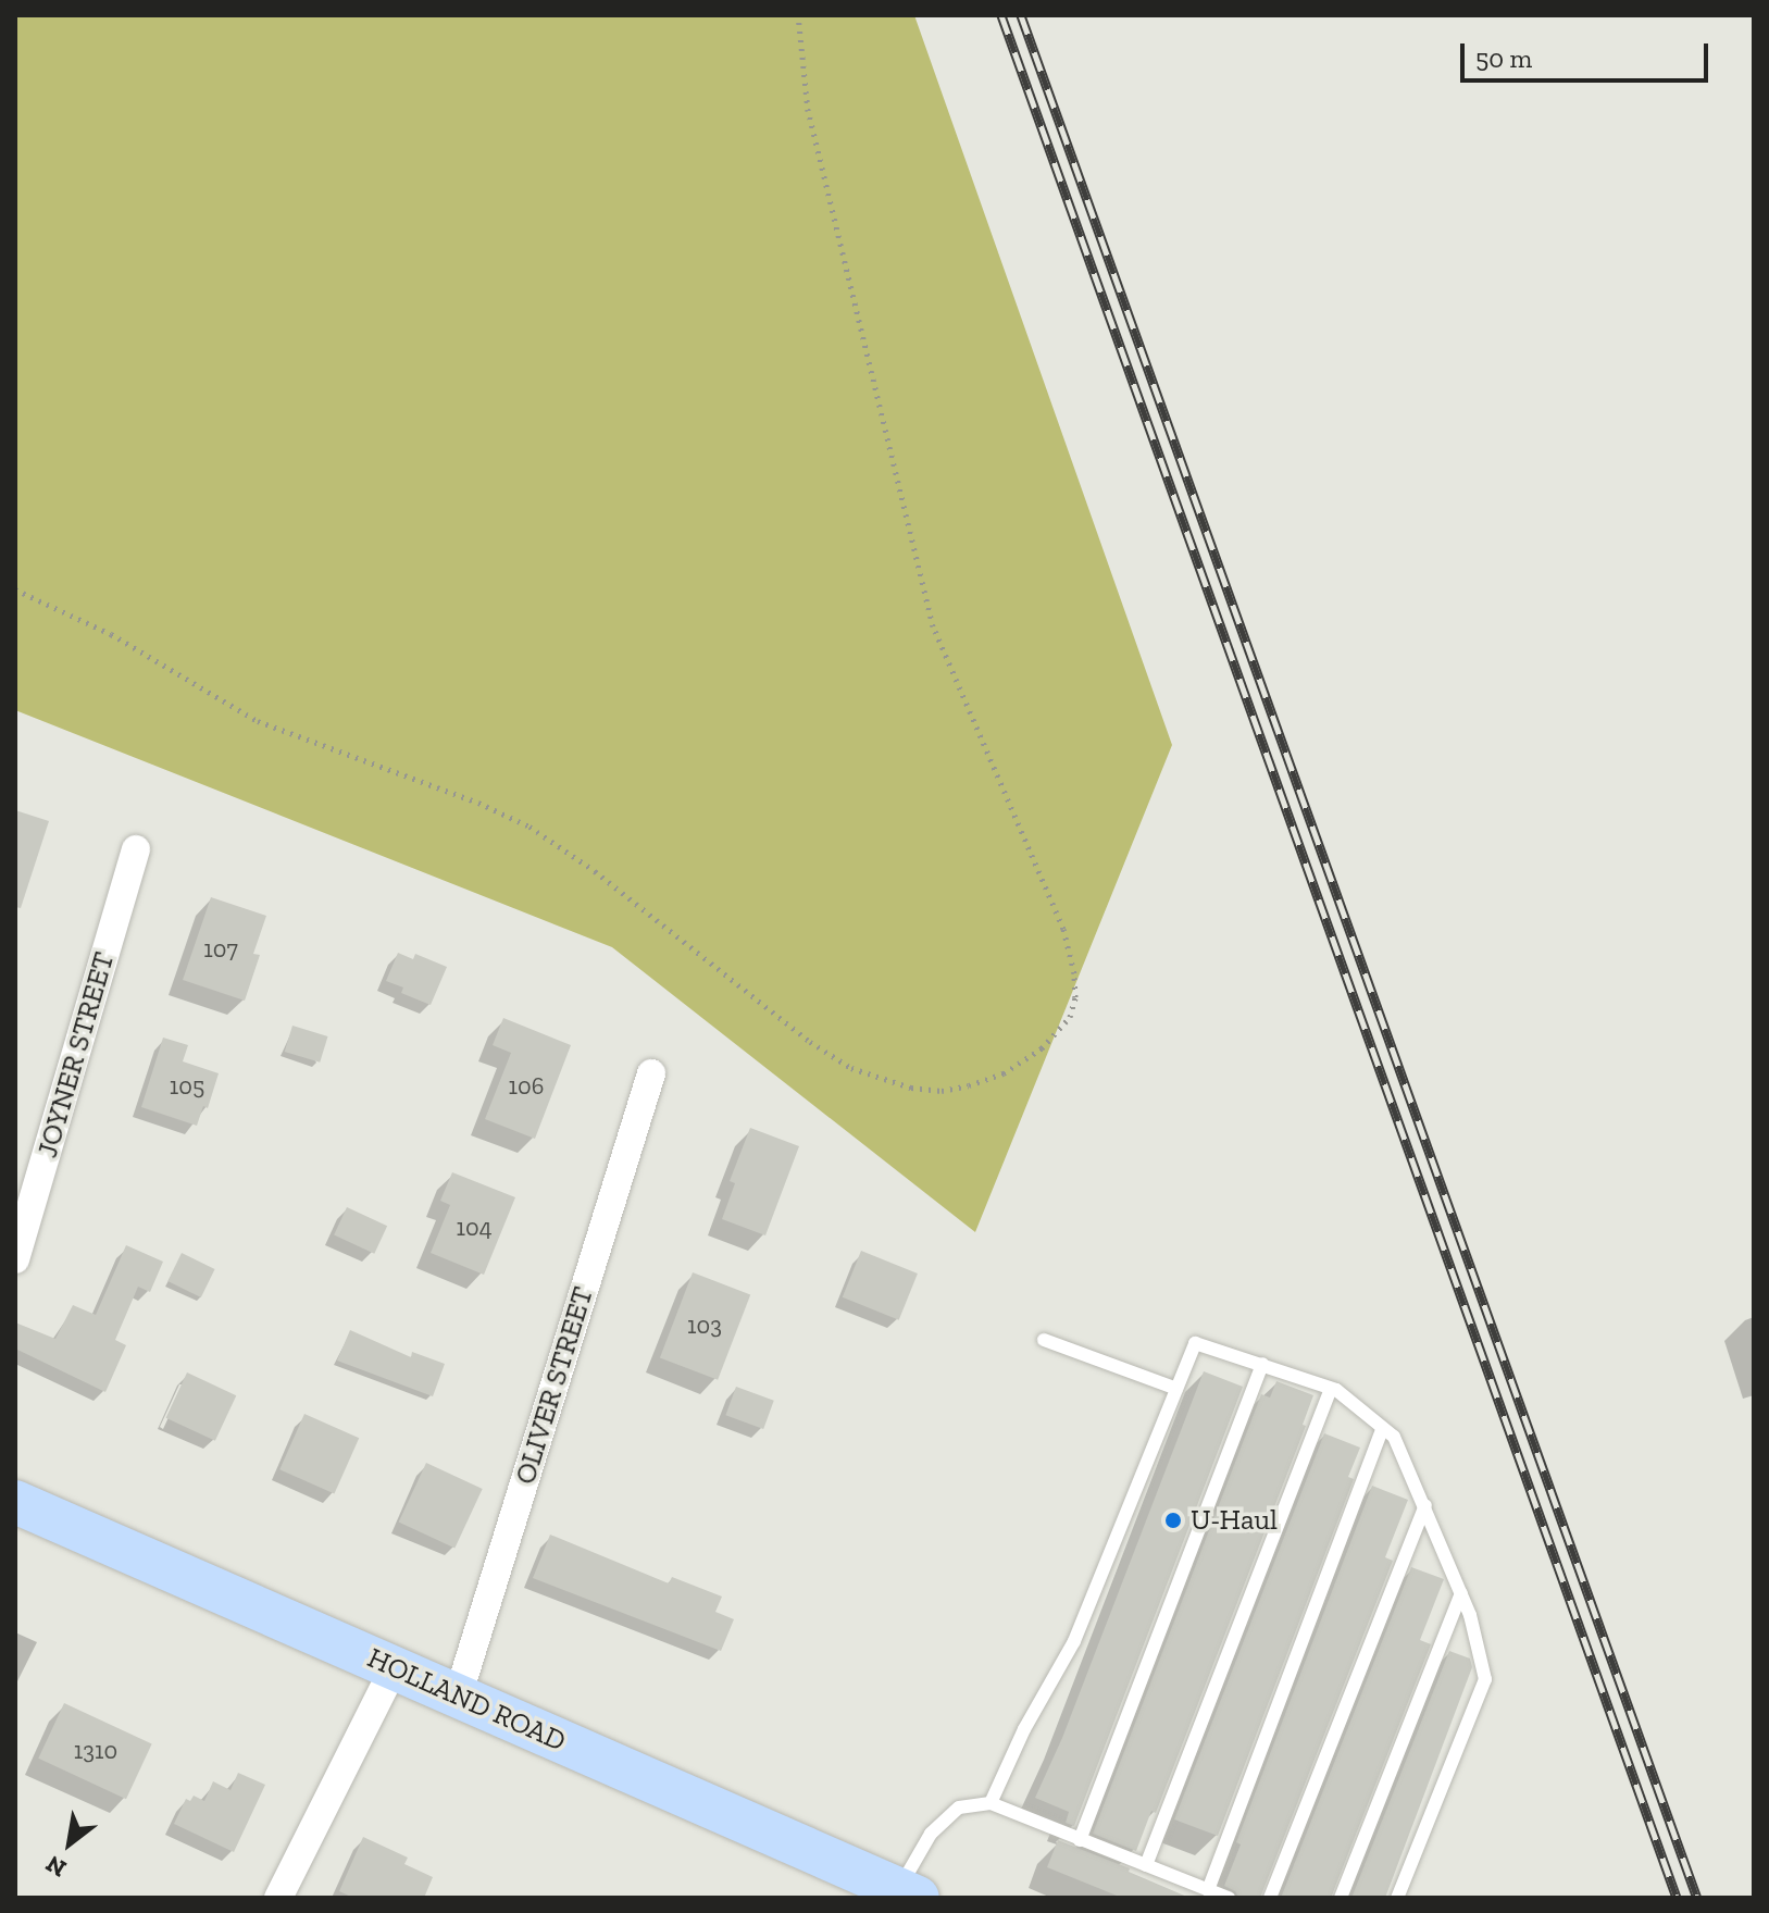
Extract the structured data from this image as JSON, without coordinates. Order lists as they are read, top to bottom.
{
  "streets": {
    "main road": ["HOLLAND ROAD"],
    "street": ["JOYNER STREET", "OLIVER STREET"]
  },
  "crossings": [
    ["OLIVER STREET", "HOLLAND ROAD"]
  ],
  "places": ["U-Haul"],
  "house_numbers": [
    "107",
    "105",
    "106",
    "104",
    "103",
    "1310"
  ],
  "scale_bar": "50 m",
  "north": "bottom left"
}
